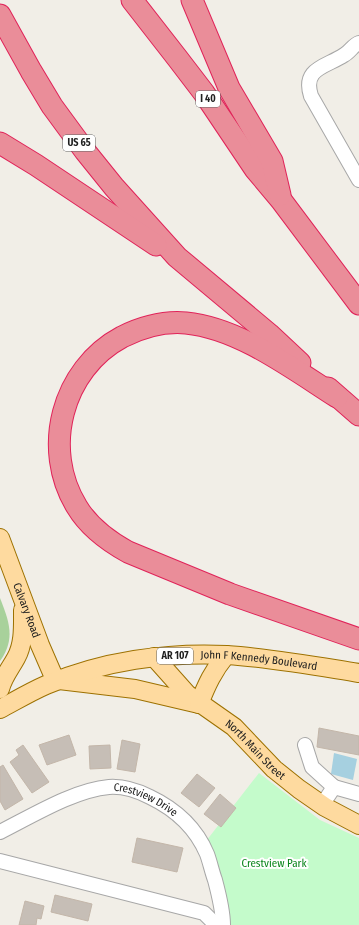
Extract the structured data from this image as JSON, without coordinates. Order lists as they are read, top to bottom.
{
  "streets": {
    "highway": ["I 40", "US 65"],
    "main road": [
      "Calvary Road",
      "AR 107",
      "John F Kennedy Boulevard",
      "North Main Street"
    ],
    "street": ["Crestview Drive"]
  },
  "crossings": [
    ["Calvary Road", "John F Kennedy Boulevard"]
  ],
  "parks": ["Crestview Park"]
}
